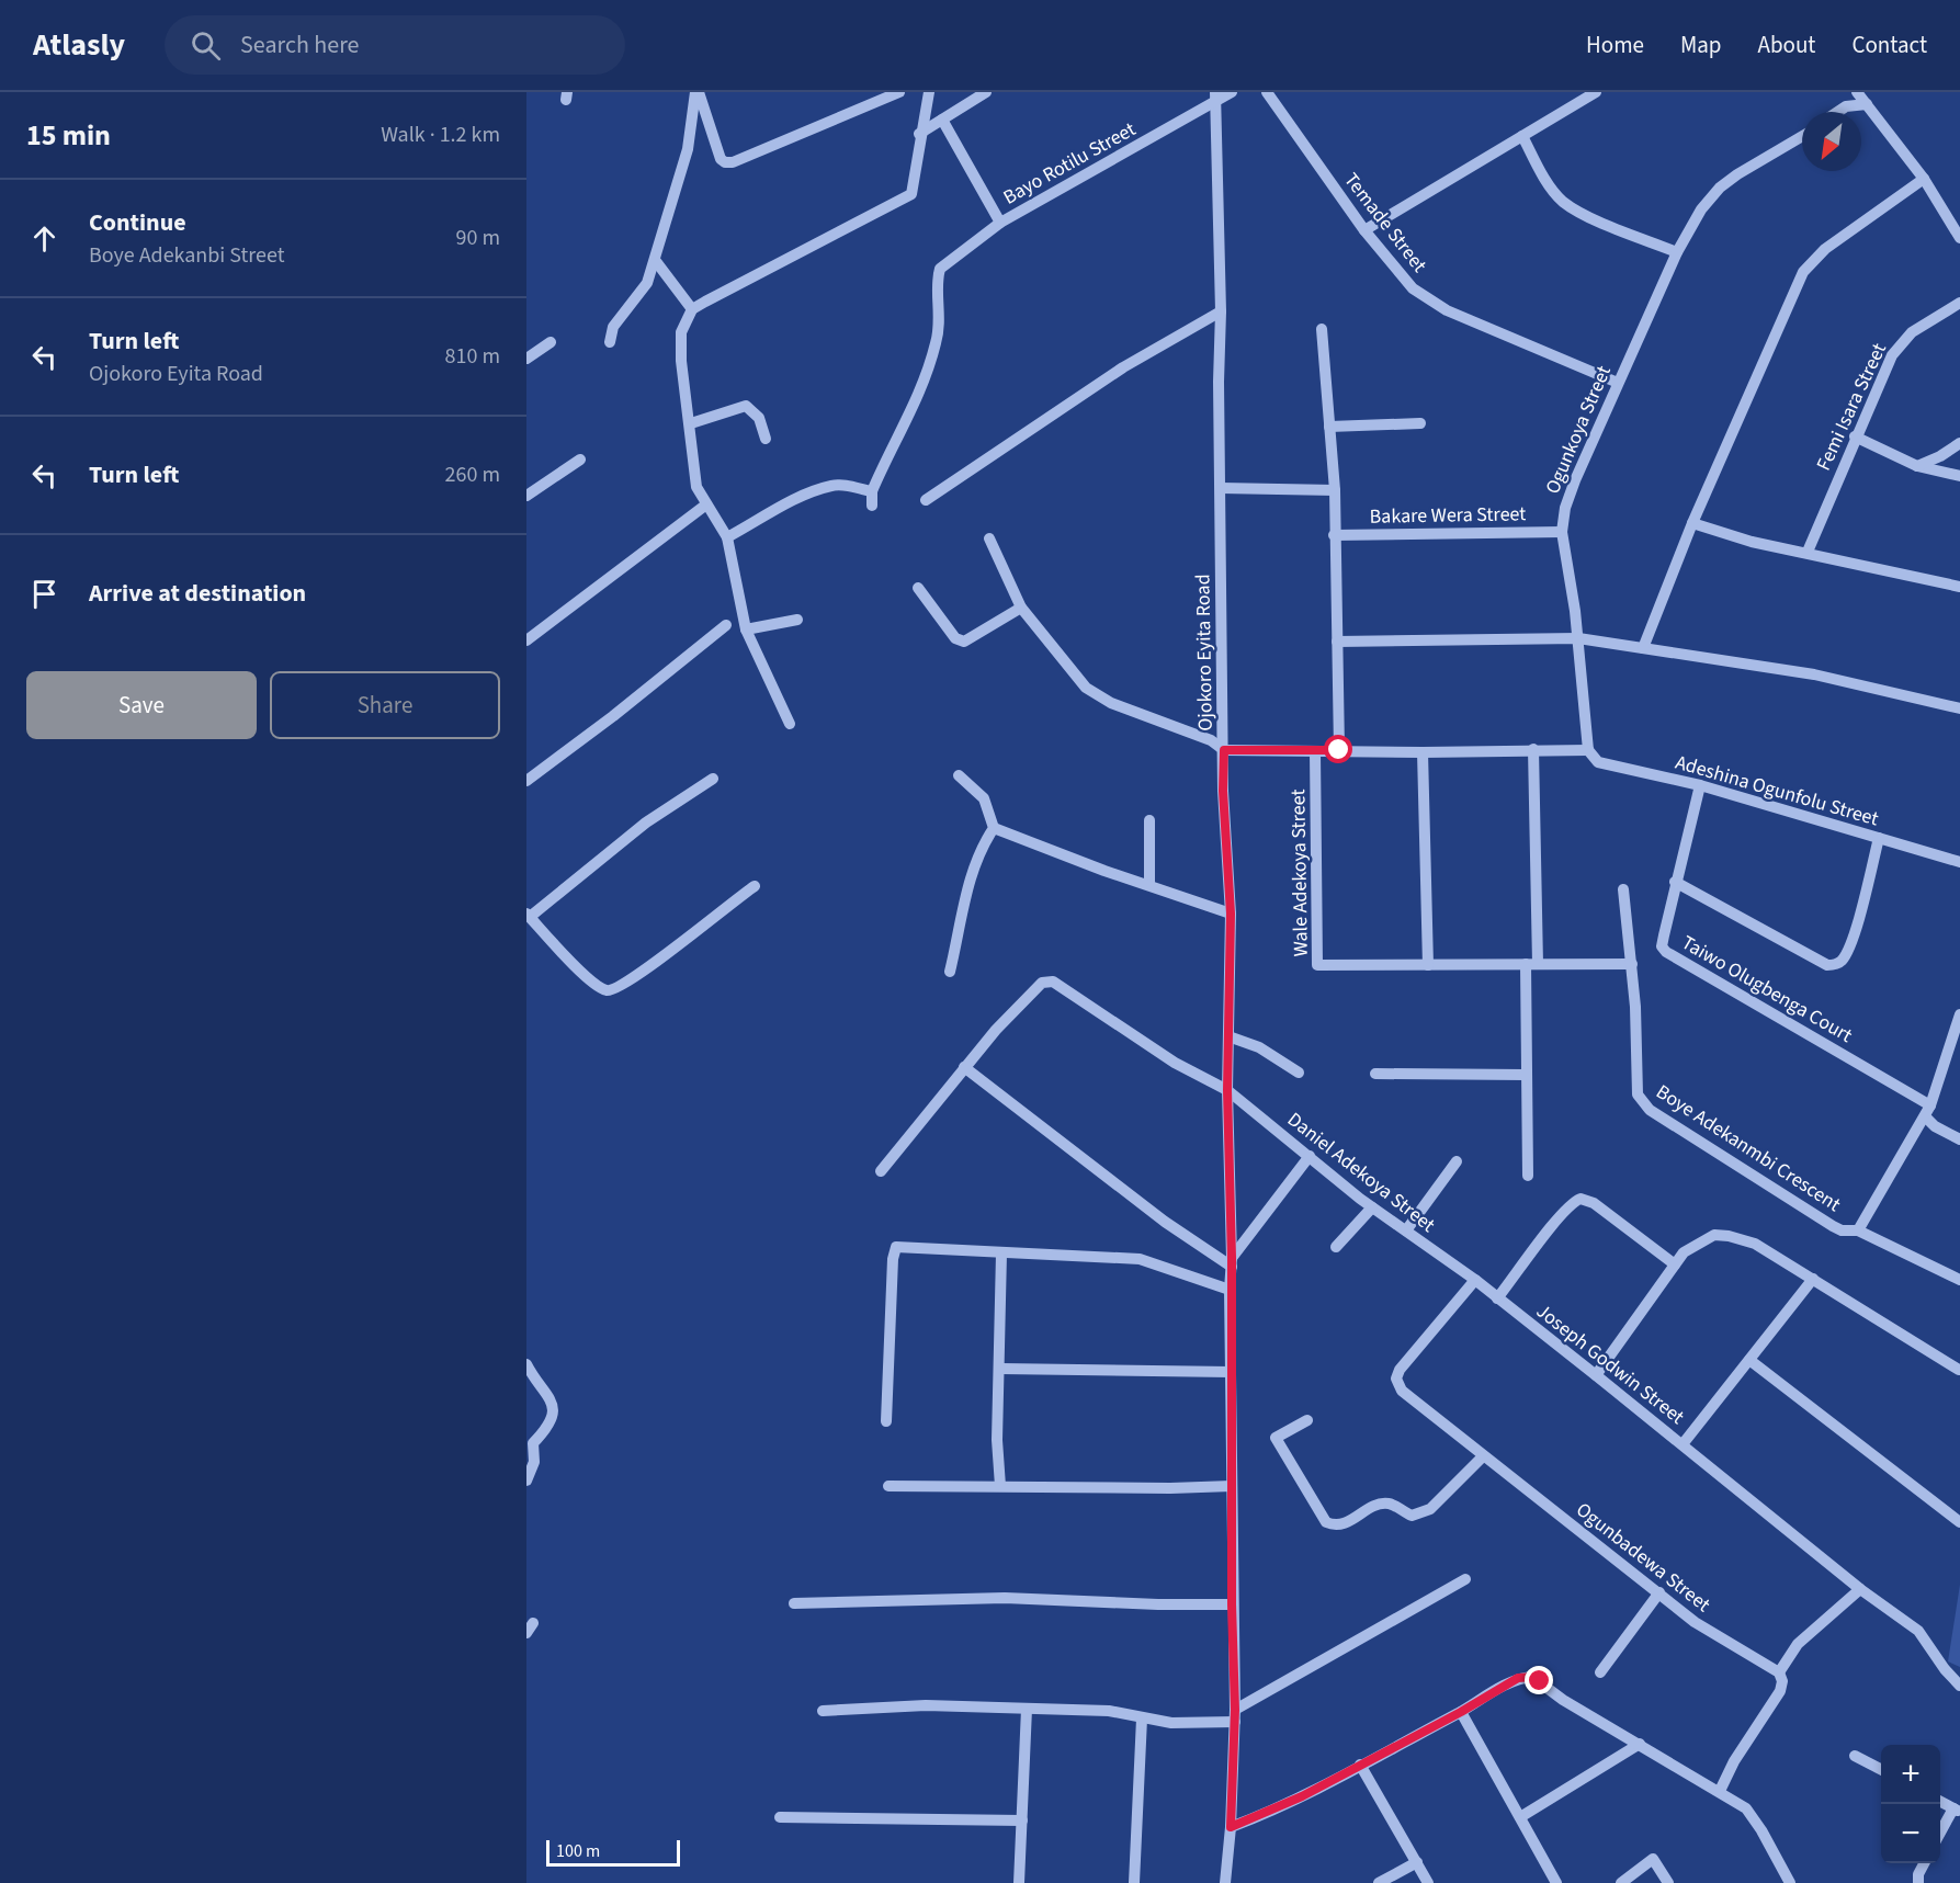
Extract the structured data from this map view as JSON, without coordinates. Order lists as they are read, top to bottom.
{
  "streets": {
    "street": [
      "Bayo Rotilu Street",
      "Temade Street",
      "Femi Isara Street",
      "Ogunkoya Street",
      "Bakare Wera Street",
      "Ojokoro Eyita Road",
      "Adeshina Ogunfolu Street",
      "Wale Adekoya Street",
      "Taiwo Olugbenga Court",
      "Boye Adekanmbi Crescent",
      "Daniel Adekoya Street",
      "Joseph Godwin Street",
      "Ogunbadewa Street"
    ]
  },
  "crossings": [
    ["Bayo Rotilu Street", "Ojokoro Eyita Road"],
    ["Temade Street", "Ogunkoya Street"],
    ["Ogunkoya Street", "Bakare Wera Street"],
    ["Ogunkoya Street", "Adeshina Ogunfolu Street"],
    ["Ojokoro Eyita Road", "Daniel Adekoya Street"],
    ["Adeshina Ogunfolu Street", "Taiwo Olugbenga Court"],
    ["Daniel Adekoya Street", "Joseph Godwin Street"],
    ["Daniel Adekoya Street", "Ogunbadewa Street"],
    ["Joseph Godwin Street", "Ogunbadewa Street"]
  ],
  "scale_bar": "100 m",
  "north": "bottom left",
  "page": {
    "header": "Atlasly",
    "search": "Search here",
    "nav": [
      "Home",
      "Map",
      "About",
      "Contact"
    ],
    "heading": ["15 min", "Walk · 1.2 km"],
    "list": [
      ["Continue", "Boye Adekanbi Street", "90 m"],
      ["Turn left", "Ojokoro Eyita Road", "810 m"],
      ["Turn left", "260 m"],
      "Arrive at destination"
    ],
    "buttons": ["Save", "Share"],
    "map_buttons": ["+", "−"],
    "scale": "100 m"
  }
}
